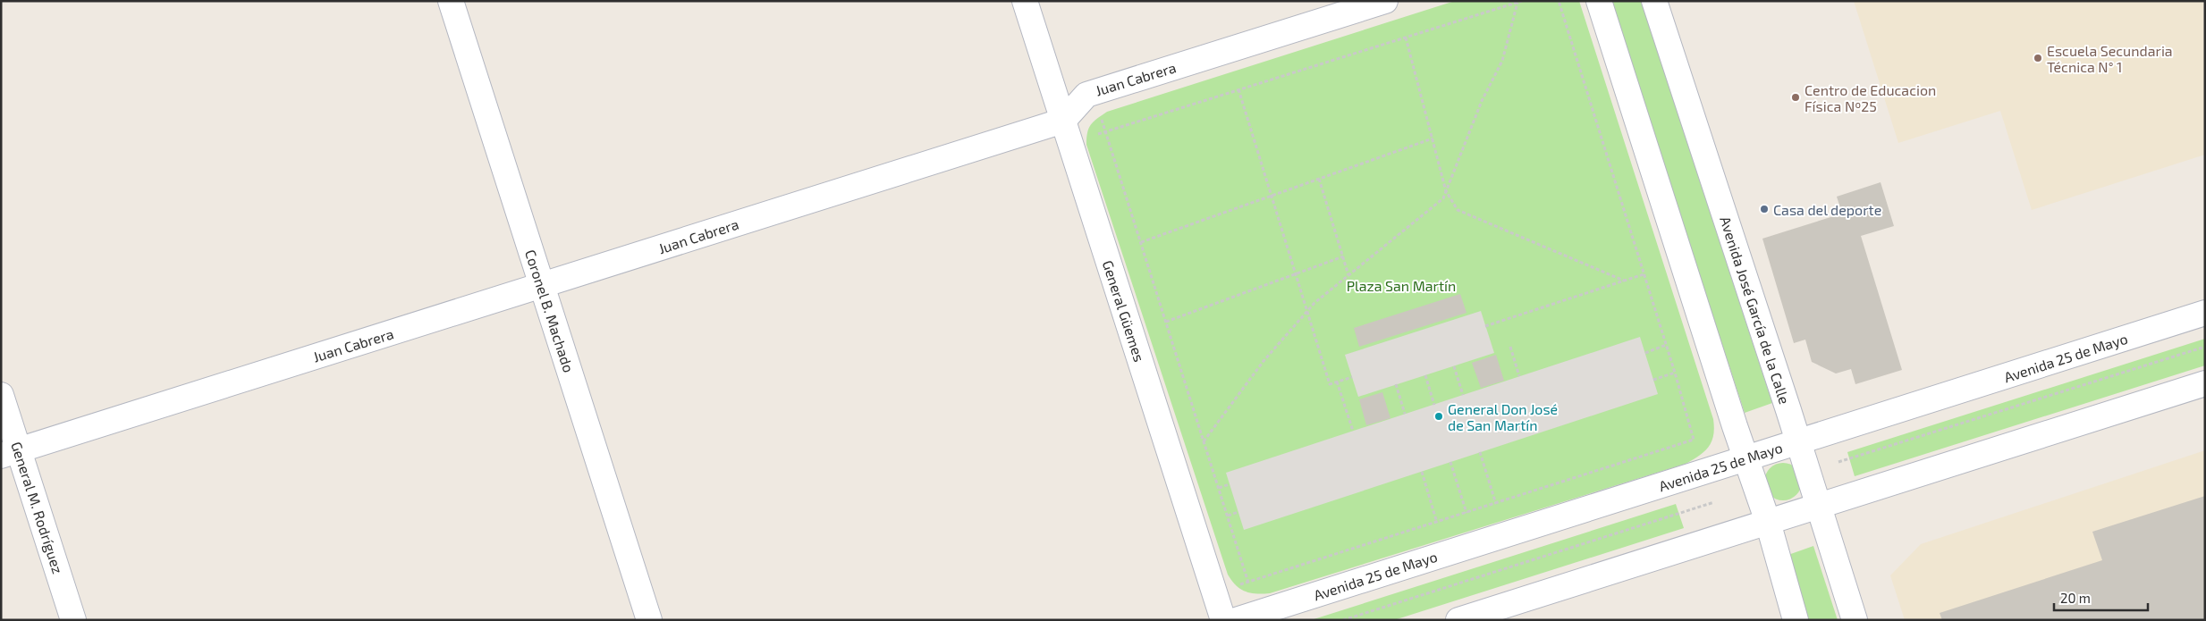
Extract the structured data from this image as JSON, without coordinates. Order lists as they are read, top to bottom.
{
  "streets": {
    "main road": [
      "Juan Cabrera",
      "Avenida José García de la Calle",
      "Coronel B. Machado",
      "General Güemes",
      "Avenida 25 de Mayo",
      "General M. Rodríguez"
    ]
  },
  "crossings": [
    ["Juan Cabrera", "Coronel B. Machado"],
    ["Juan Cabrera", "General Güemes"],
    ["Juan Cabrera", "General M. Rodríguez"],
    ["Avenida José García de la Calle", "Avenida 25 de Mayo"]
  ],
  "parks": ["Plaza San Martín"],
  "places": [
    "Escuela Secundaria Técnica N° 1",
    "Centro de Educacion Física Nº25",
    "Casa del deporte",
    "General Don José de San Martín"
  ],
  "scale_bar": "20 m"
}
